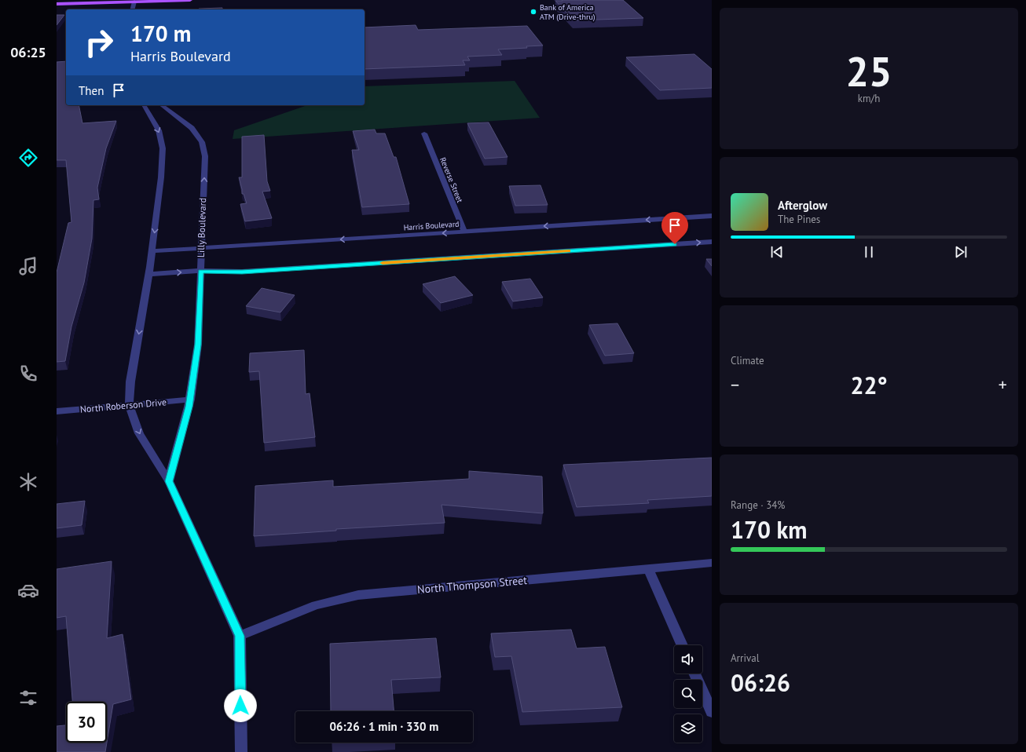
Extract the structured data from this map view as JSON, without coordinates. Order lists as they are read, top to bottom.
{
  "streets": {
    "street": [
      "Reverse Street",
      "Harris Boulevard",
      "Lilly Boulevard",
      "North Roberson Drive",
      "North Thompson Street"
    ]
  },
  "crossings": [
    ["Reverse Street", "Harris Boulevard"],
    ["Harris Boulevard", "Lilly Boulevard"],
    ["Lilly Boulevard", "North Roberson Drive"]
  ],
  "places": ["Bank of America ATM (Drive-thru)"],
  "page": {
    "tabs": "06:25",
    "tile": [
      ["25", "km/h"],
      "Climate",
      ["Range · 34%", "170 km"],
      ["Arrival", "06:26"]
    ],
    "turn": ["170 m", "Harris Boulevard"],
    "then": "Then",
    "song": ["Afterglow", "The Pines"],
    "heat": ["−", "22°", "+"],
    "limit": "30",
    "trip": "06:26 · 1 min · 330 m"
  }
}
